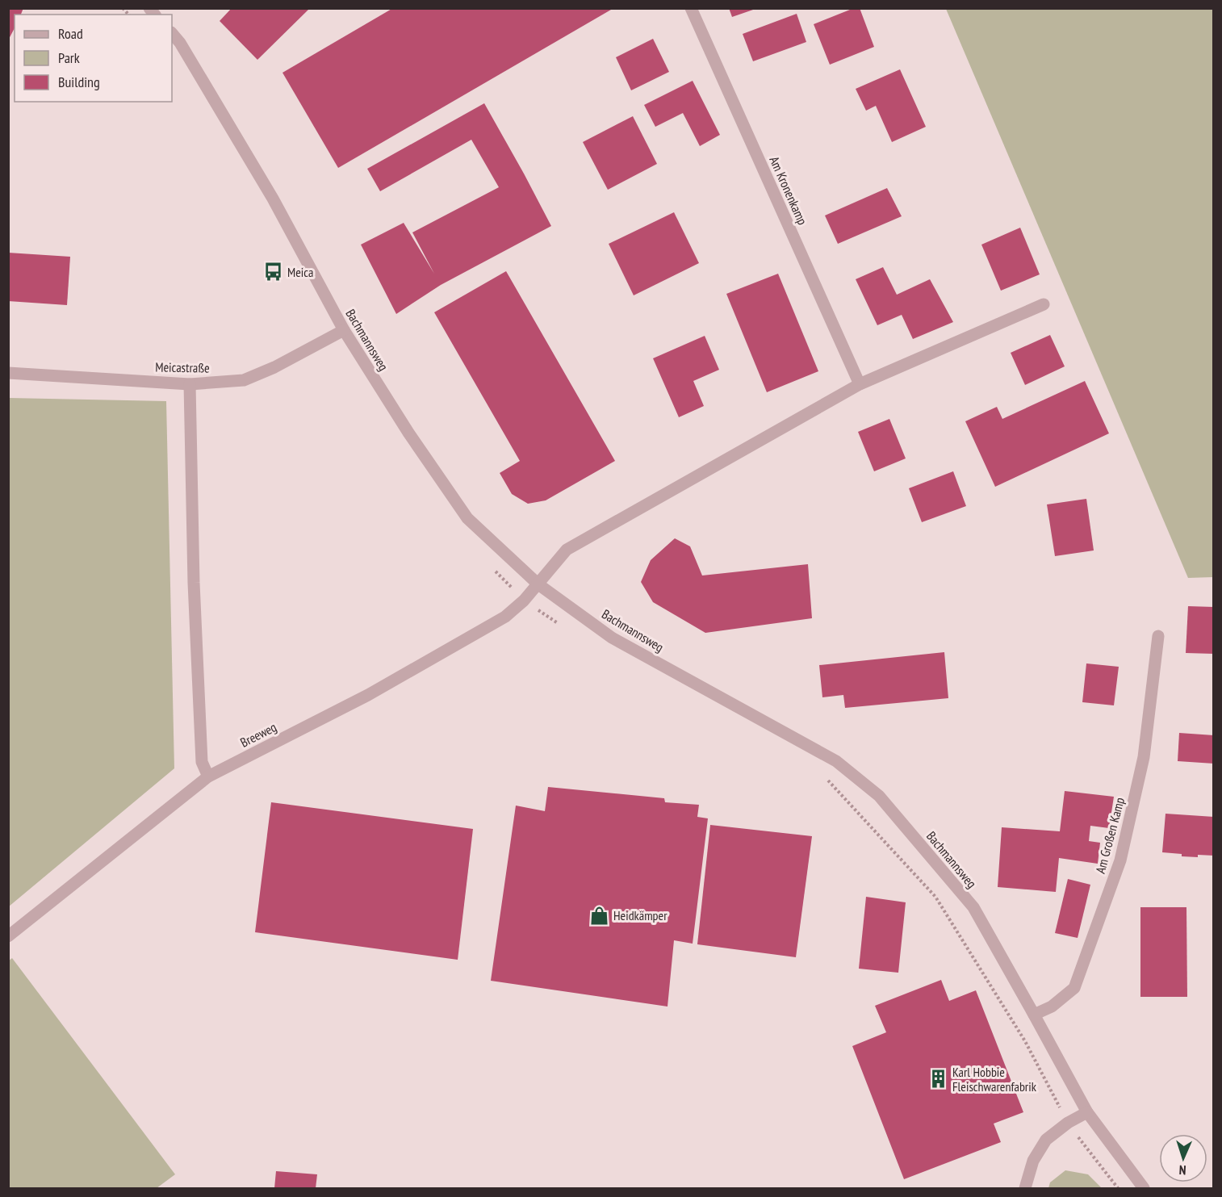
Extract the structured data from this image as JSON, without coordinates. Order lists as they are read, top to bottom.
{
  "streets": {
    "street": [
      "Am Kronenkamp",
      "Bachmannsweg",
      "Meicastraße",
      "Breeweg",
      "Am Großen Kamp"
    ]
  },
  "crossings": [
    ["Bachmannsweg", "Meicastraße"],
    ["Bachmannsweg", "Breeweg"],
    ["Bachmannsweg", "Am Großen Kamp"]
  ],
  "places": {
    "bus stop": ["Meica"],
    "shop": ["Heidkämper"],
    "building": ["Karl Hobbie Fleischwarenfabrik"]
  },
  "legend": ["Road", "Park", "Building"],
  "north": "bottom"
}
